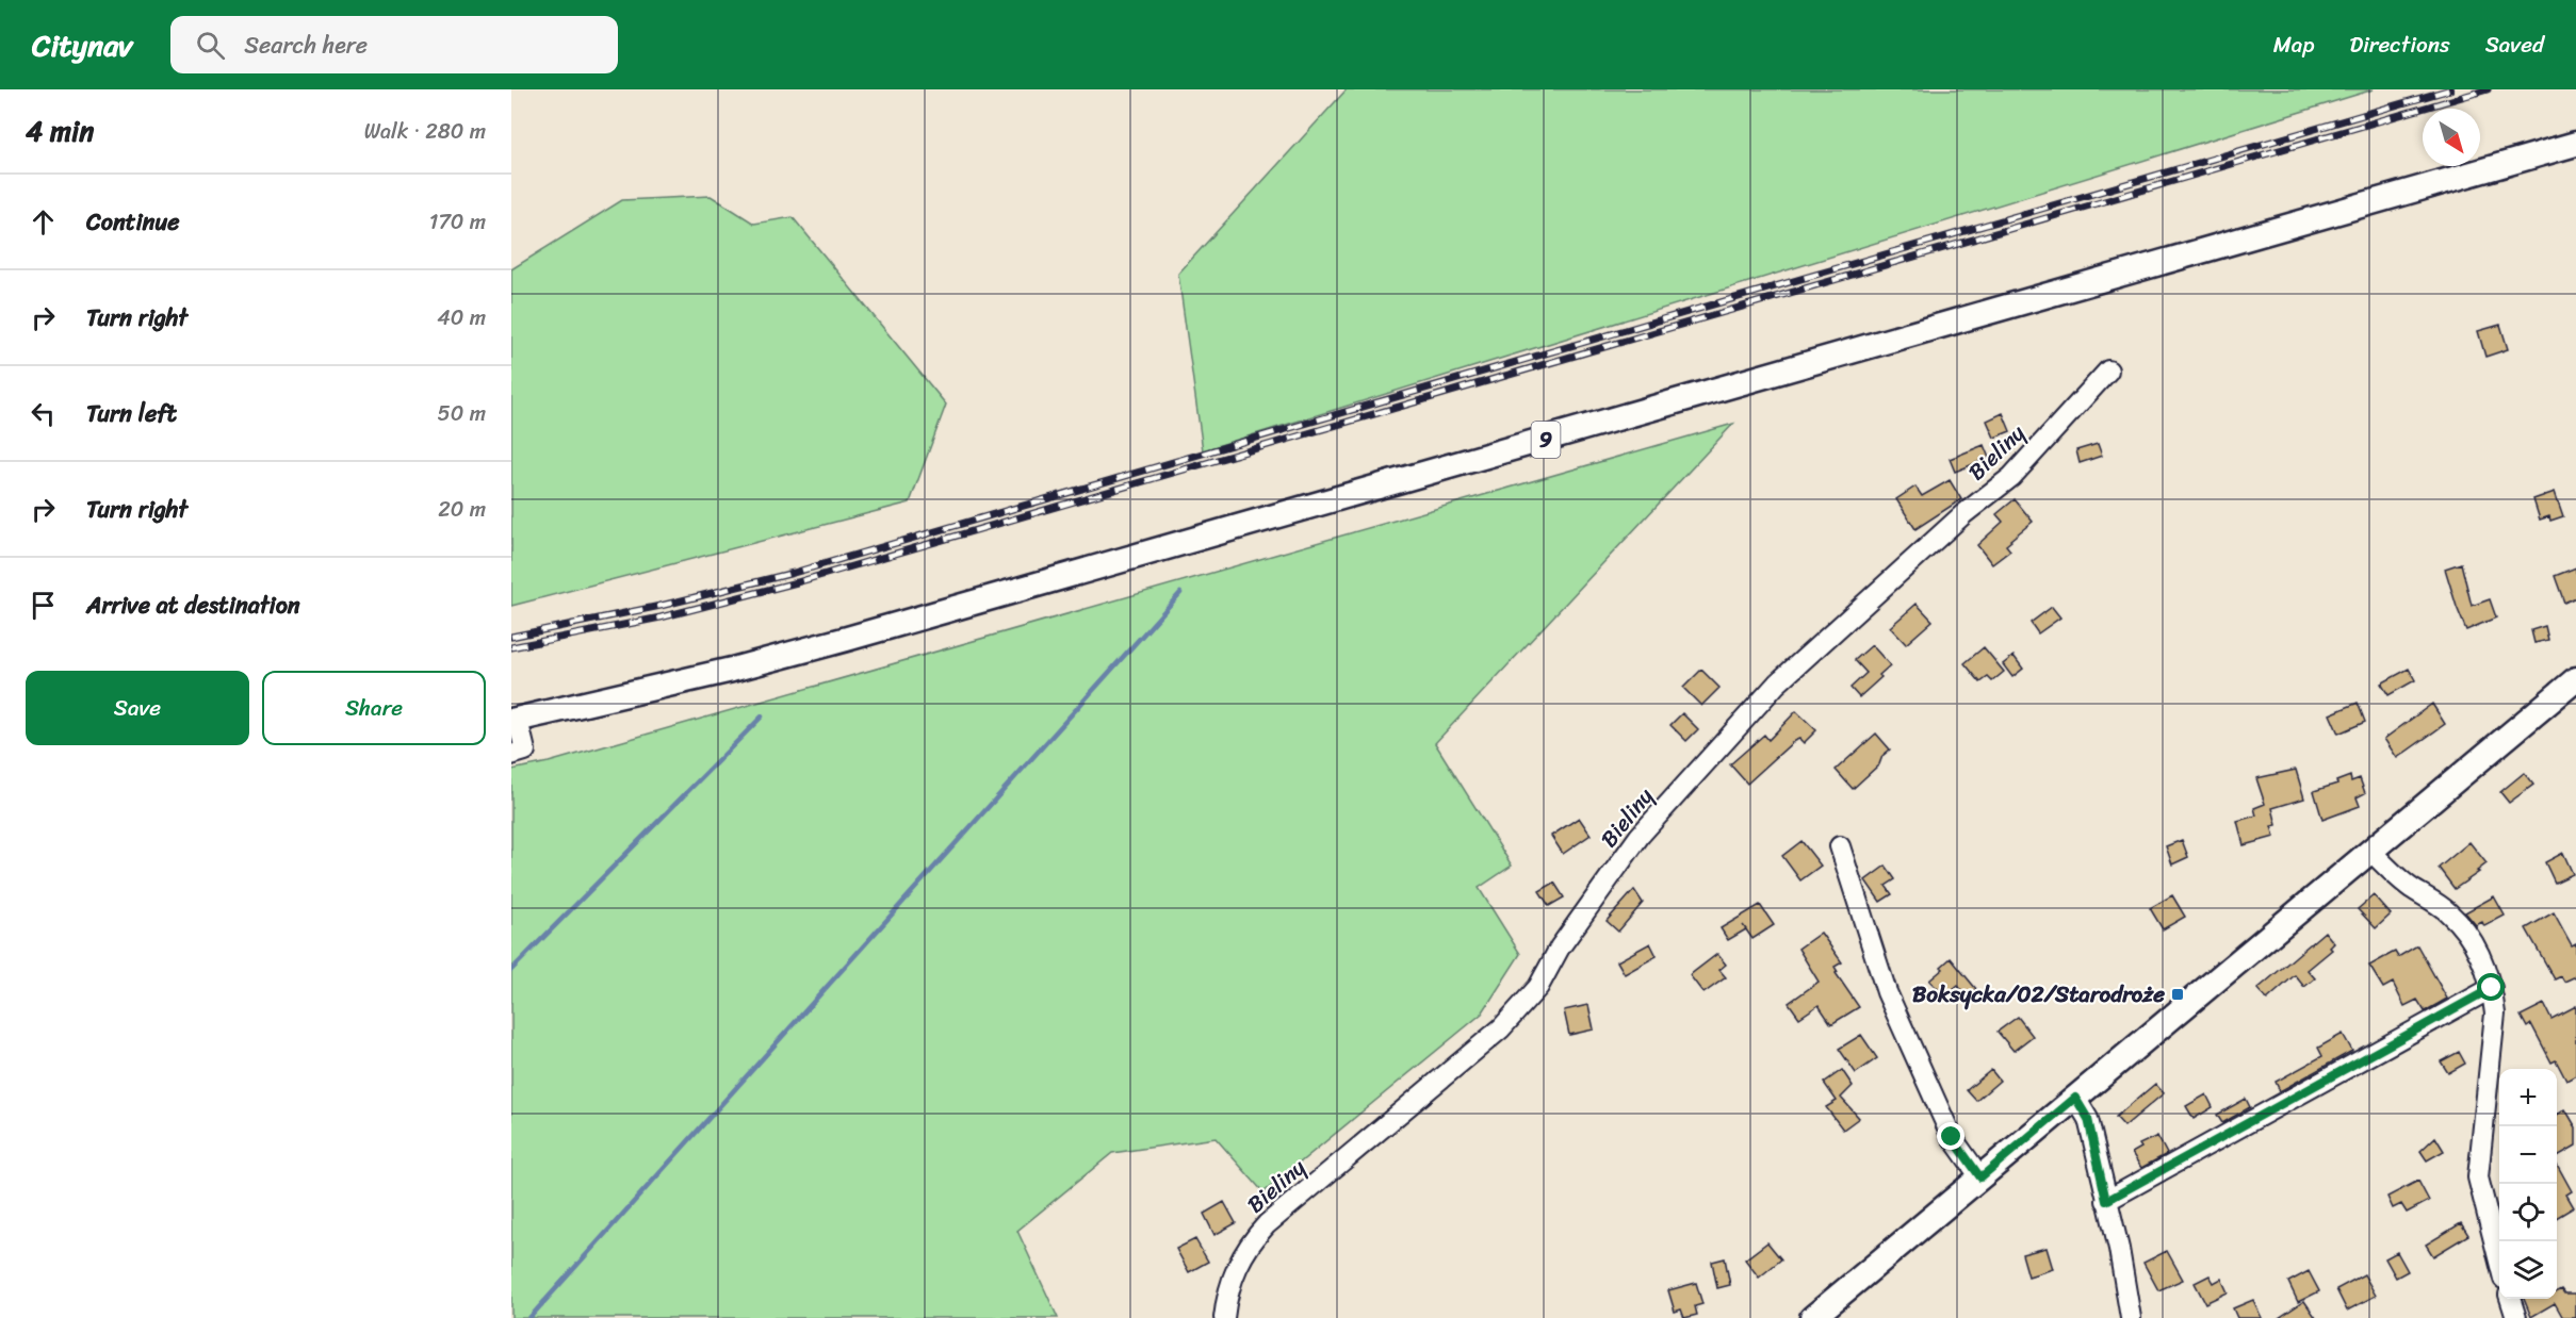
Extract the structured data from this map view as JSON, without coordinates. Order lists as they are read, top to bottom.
{
  "streets": {
    "main road": ["9"],
    "street": ["Bieliny"]
  },
  "places": {
    "transit": ["Boksycka/02/Starodroże"]
  },
  "north": "bottom right",
  "page": {
    "header": "Citynav",
    "search": "Search here",
    "nav": ["Map", "Directions", "Saved"],
    "heading": ["4 min", "Walk · 280 m"],
    "list": [
      ["Continue", "170 m"],
      ["Turn right", "40 m"],
      ["Turn left", "50 m"],
      ["Turn right", "20 m"],
      "Arrive at destination"
    ],
    "buttons": ["Save", "Share"],
    "map_buttons": ["+", "−"]
  }
}
